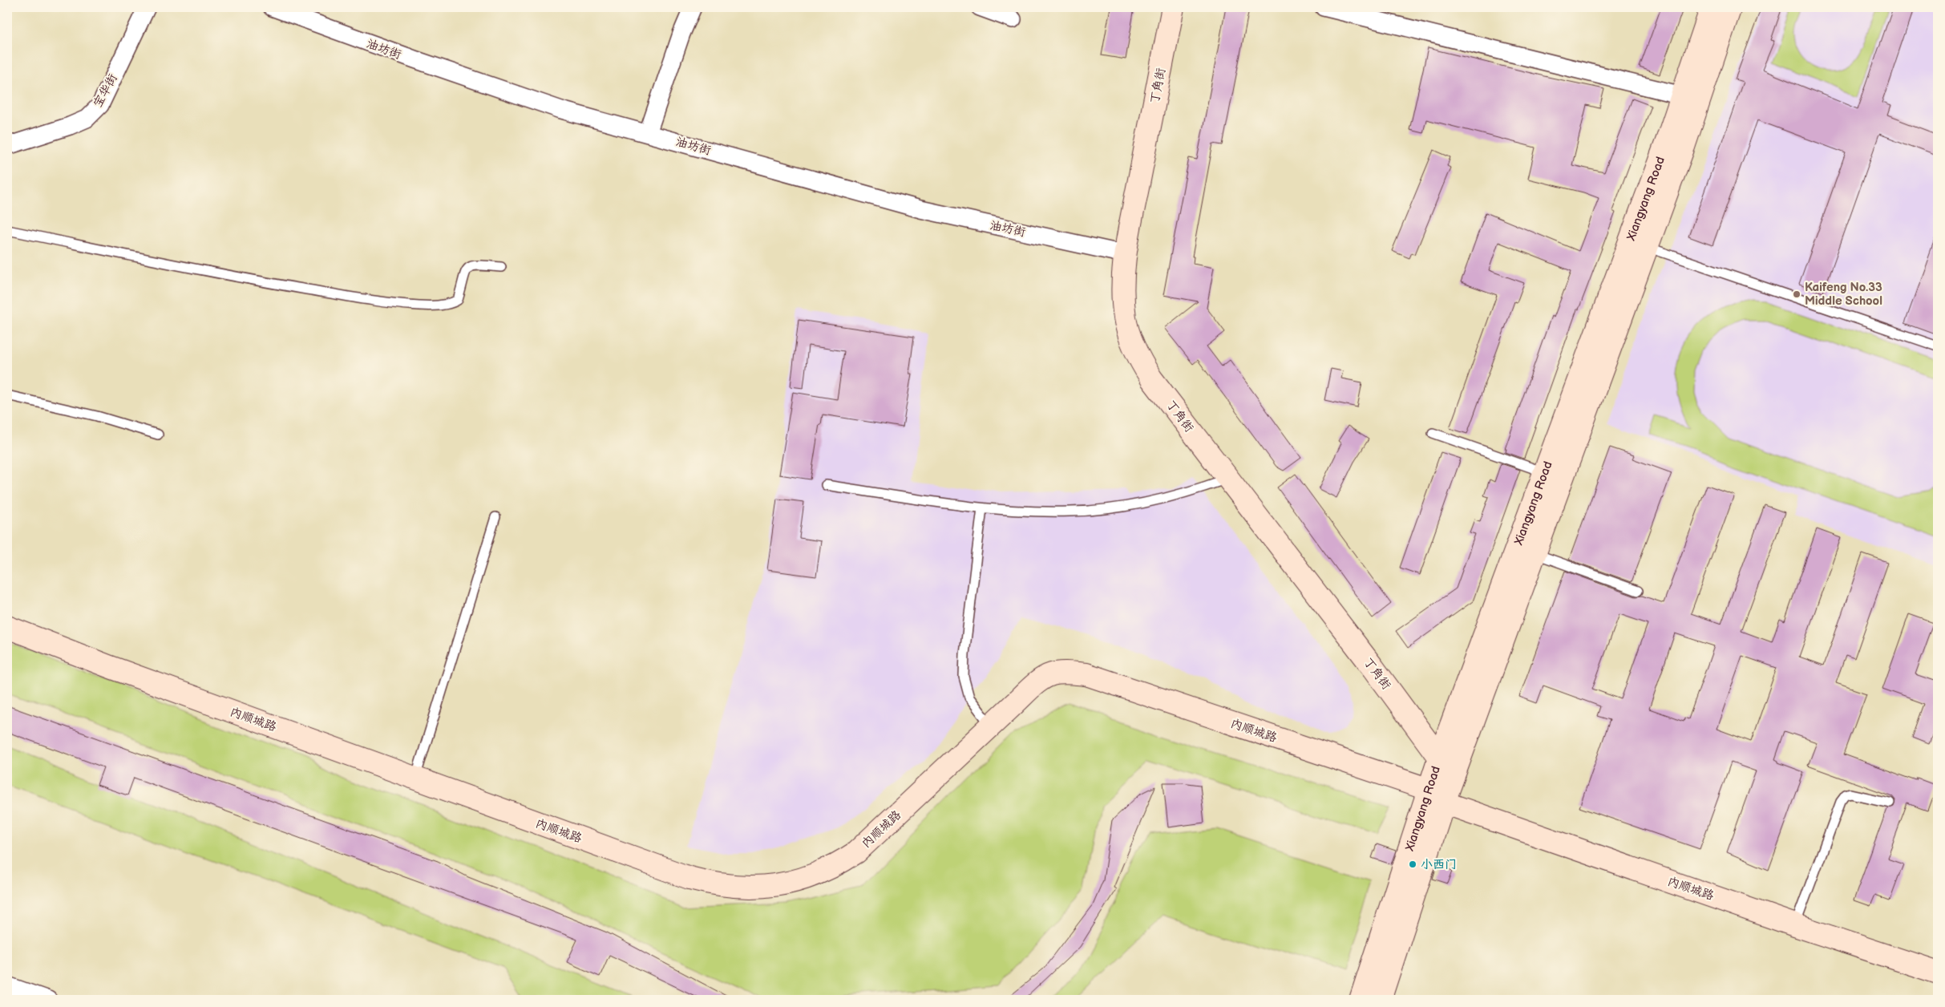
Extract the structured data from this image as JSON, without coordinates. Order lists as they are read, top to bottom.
{
  "streets": {
    "street": [
      "油坊街",
      "丁角街",
      "宝华街",
      "Xiangyang Road",
      "内顺城路"
    ]
  },
  "crossings": [
    ["油坊街", "丁角街"],
    ["丁角街", "Xiangyang Road"],
    ["Xiangyang Road", "内顺城路"]
  ],
  "places": ["Kaifeng No.33 Middle School", "小西门"]
}
